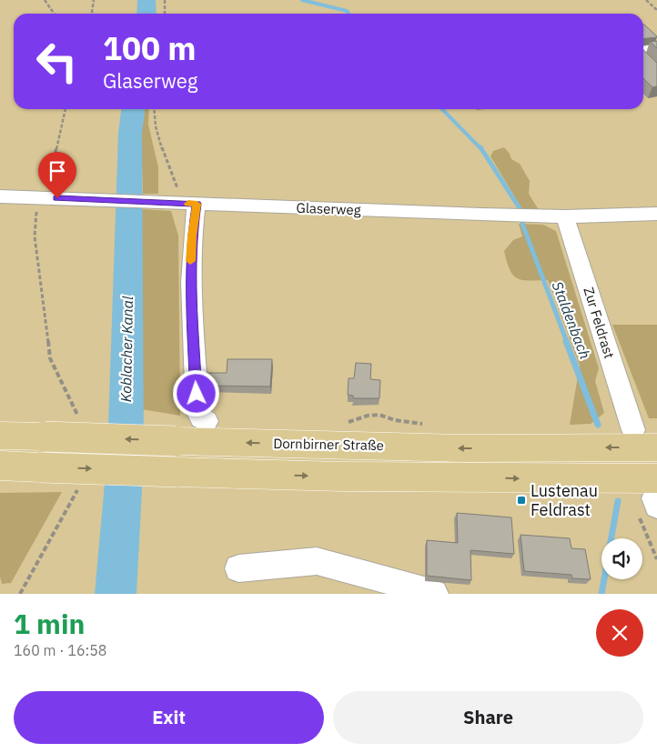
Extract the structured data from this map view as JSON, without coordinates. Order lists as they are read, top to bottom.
{
  "streets": {
    "main road": ["Dornbirner Straße"],
    "street": ["Glaserweg", "Zur Feldrast"]
  },
  "crossings": [
    ["Glaserweg", "Zur Feldrast"]
  ],
  "water": ["Staldenbach", "Koblacher Kanal"],
  "places": {
    "transit": ["Lustenau Feldrast"]
  },
  "page": {
    "turn": ["100 m", "Glaserweg"],
    "heading": ["1 min", "160 m · 16:58"],
    "buttons": ["Exit", "Share"]
  }
}
